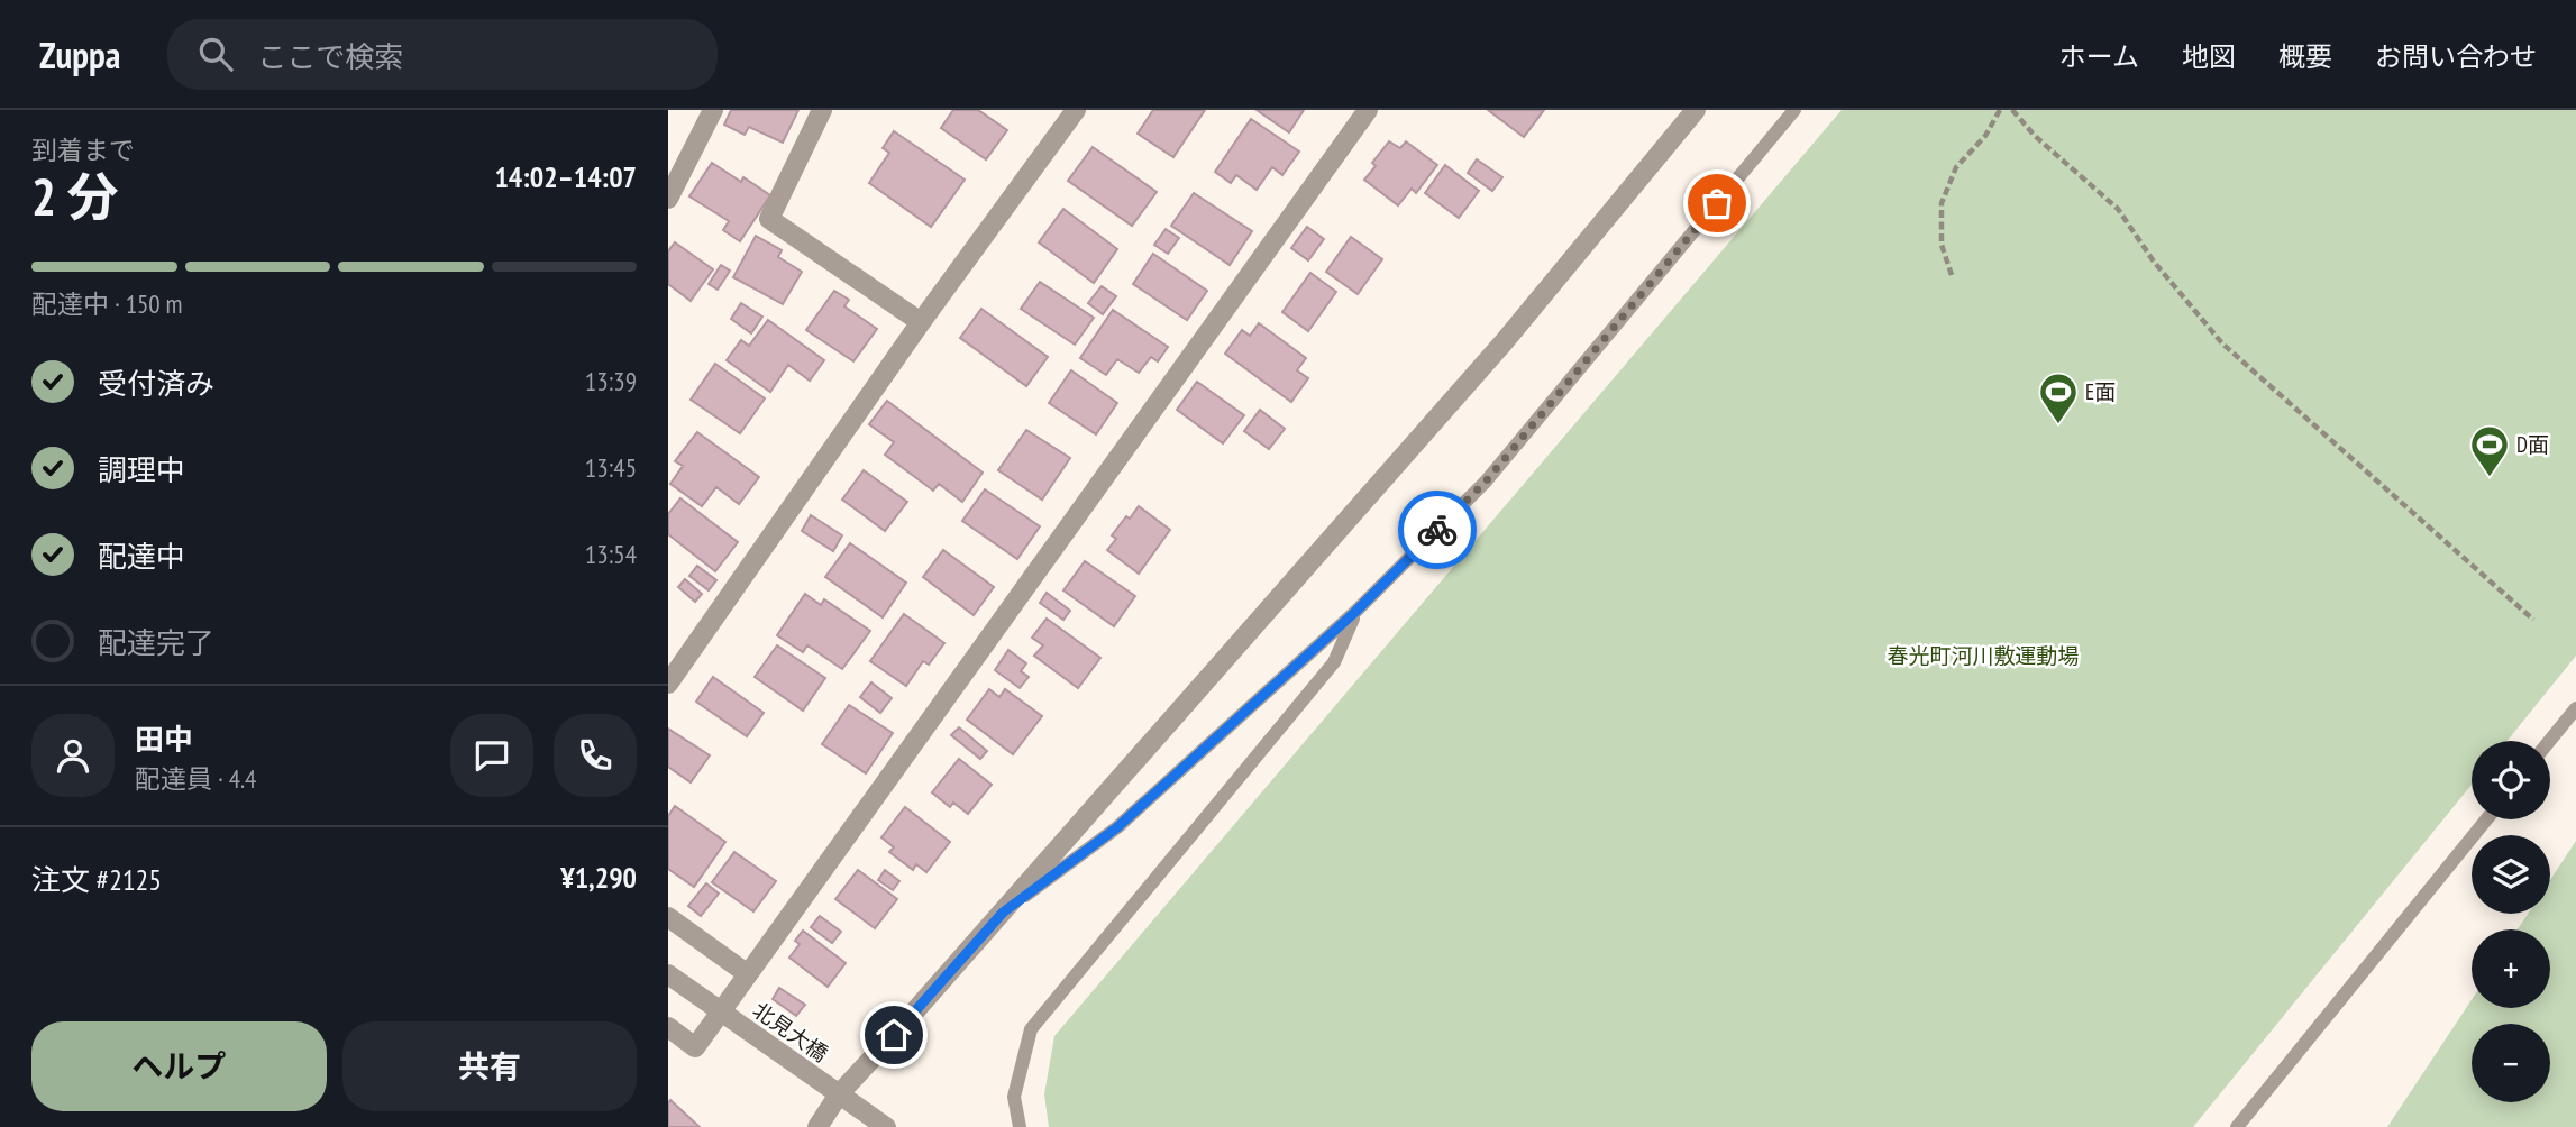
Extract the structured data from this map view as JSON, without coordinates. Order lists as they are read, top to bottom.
{
  "streets": {
    "street": ["北見大橋"]
  },
  "parks": ["春光町河川敷運動場"],
  "places": {
    "sports": ["E面", "D面"]
  },
  "page": {
    "header": "Zuppa",
    "search": "ここで検索",
    "nav": [
      "ホーム",
      "地図",
      "概要",
      "お問い合わせ"
    ],
    "heading": ["2 分", "到着まで", "14:02–14:07"],
    "panel": [
      "田中",
      "配達員 · 4.4",
      "注文 #2125",
      "¥1,290"
    ],
    "bar": "配達中 · 150 m",
    "list": [
      ["受付済み", "13:39"],
      ["調理中", "13:45"],
      ["配達中", "13:54"],
      "配達完了"
    ],
    "map_buttons": ["+", "−"],
    "buttons": ["ヘルプ", "共有"]
  }
}
